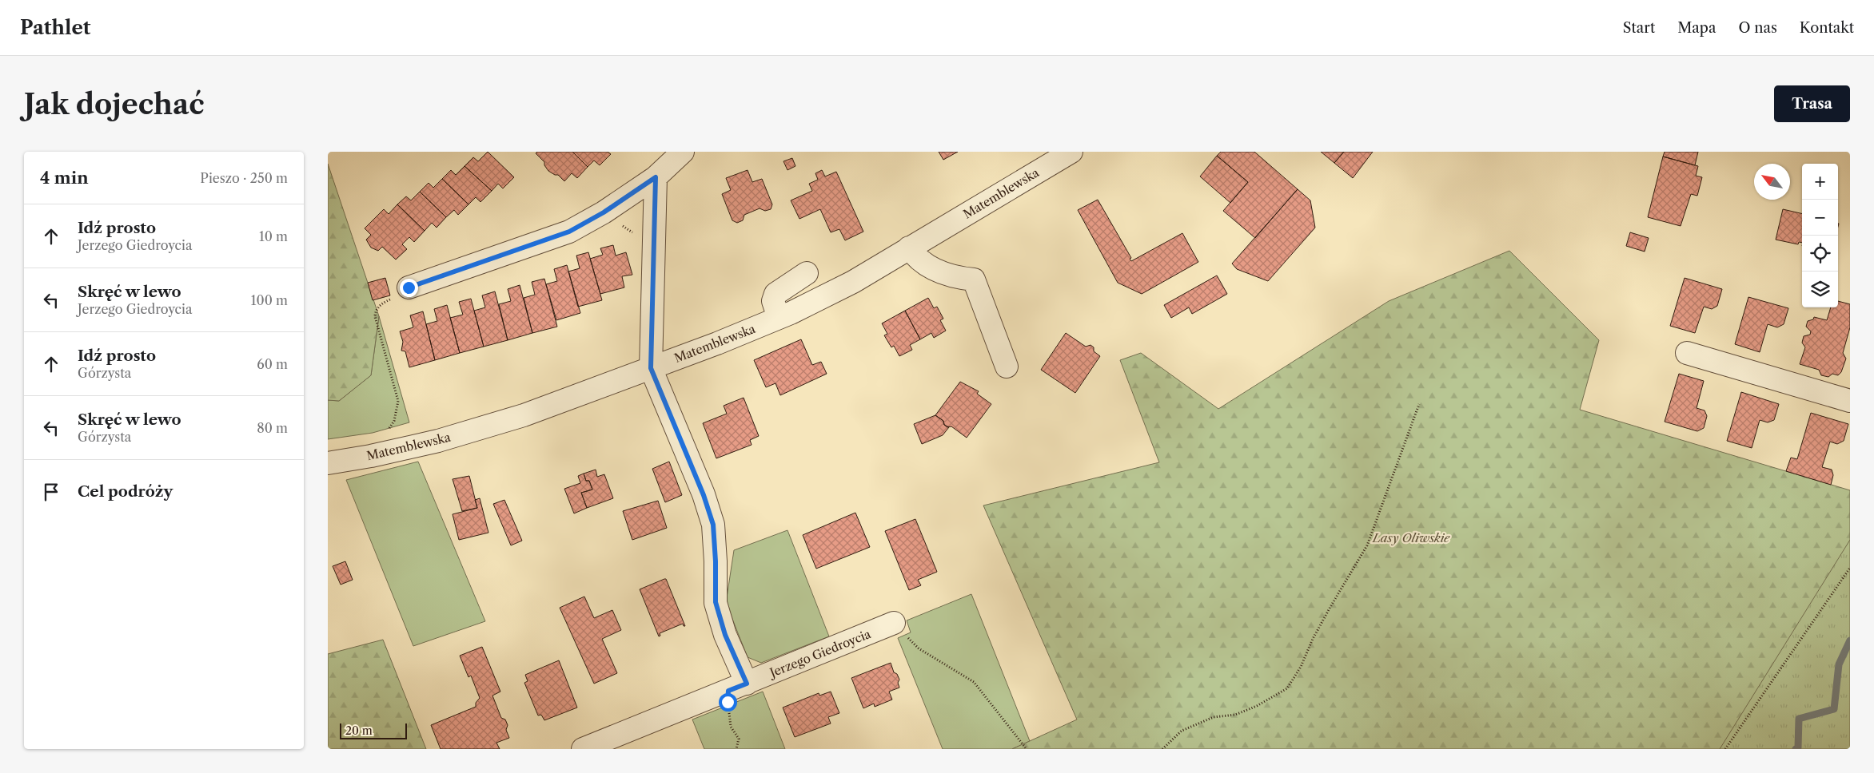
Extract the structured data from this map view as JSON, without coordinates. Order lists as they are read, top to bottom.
{
  "streets": {
    "street": ["Matemblewska", "Jerzego Giedroycia"]
  },
  "parks": ["Lasy Oliwskie"],
  "scale_bar": "20 m",
  "north": "top left",
  "page": {
    "header": "Pathlet",
    "nav": [
      "Start",
      "Mapa",
      "O nas",
      "Kontakt"
    ],
    "buttons": "Trasa",
    "title": "Jak dojechać",
    "heading": ["4 min", "Pieszo · 250 m"],
    "map_buttons": ["+", "−"],
    "list": [
      ["Idź prosto", "Jerzego Giedroycia", "10 m"],
      ["Skręć w lewo", "Jerzego Giedroycia", "100 m"],
      ["Idź prosto", "Górzysta", "60 m"],
      ["Skręć w lewo", "Górzysta", "80 m"],
      "Cel podróży"
    ],
    "scale": "20 m"
  }
}
